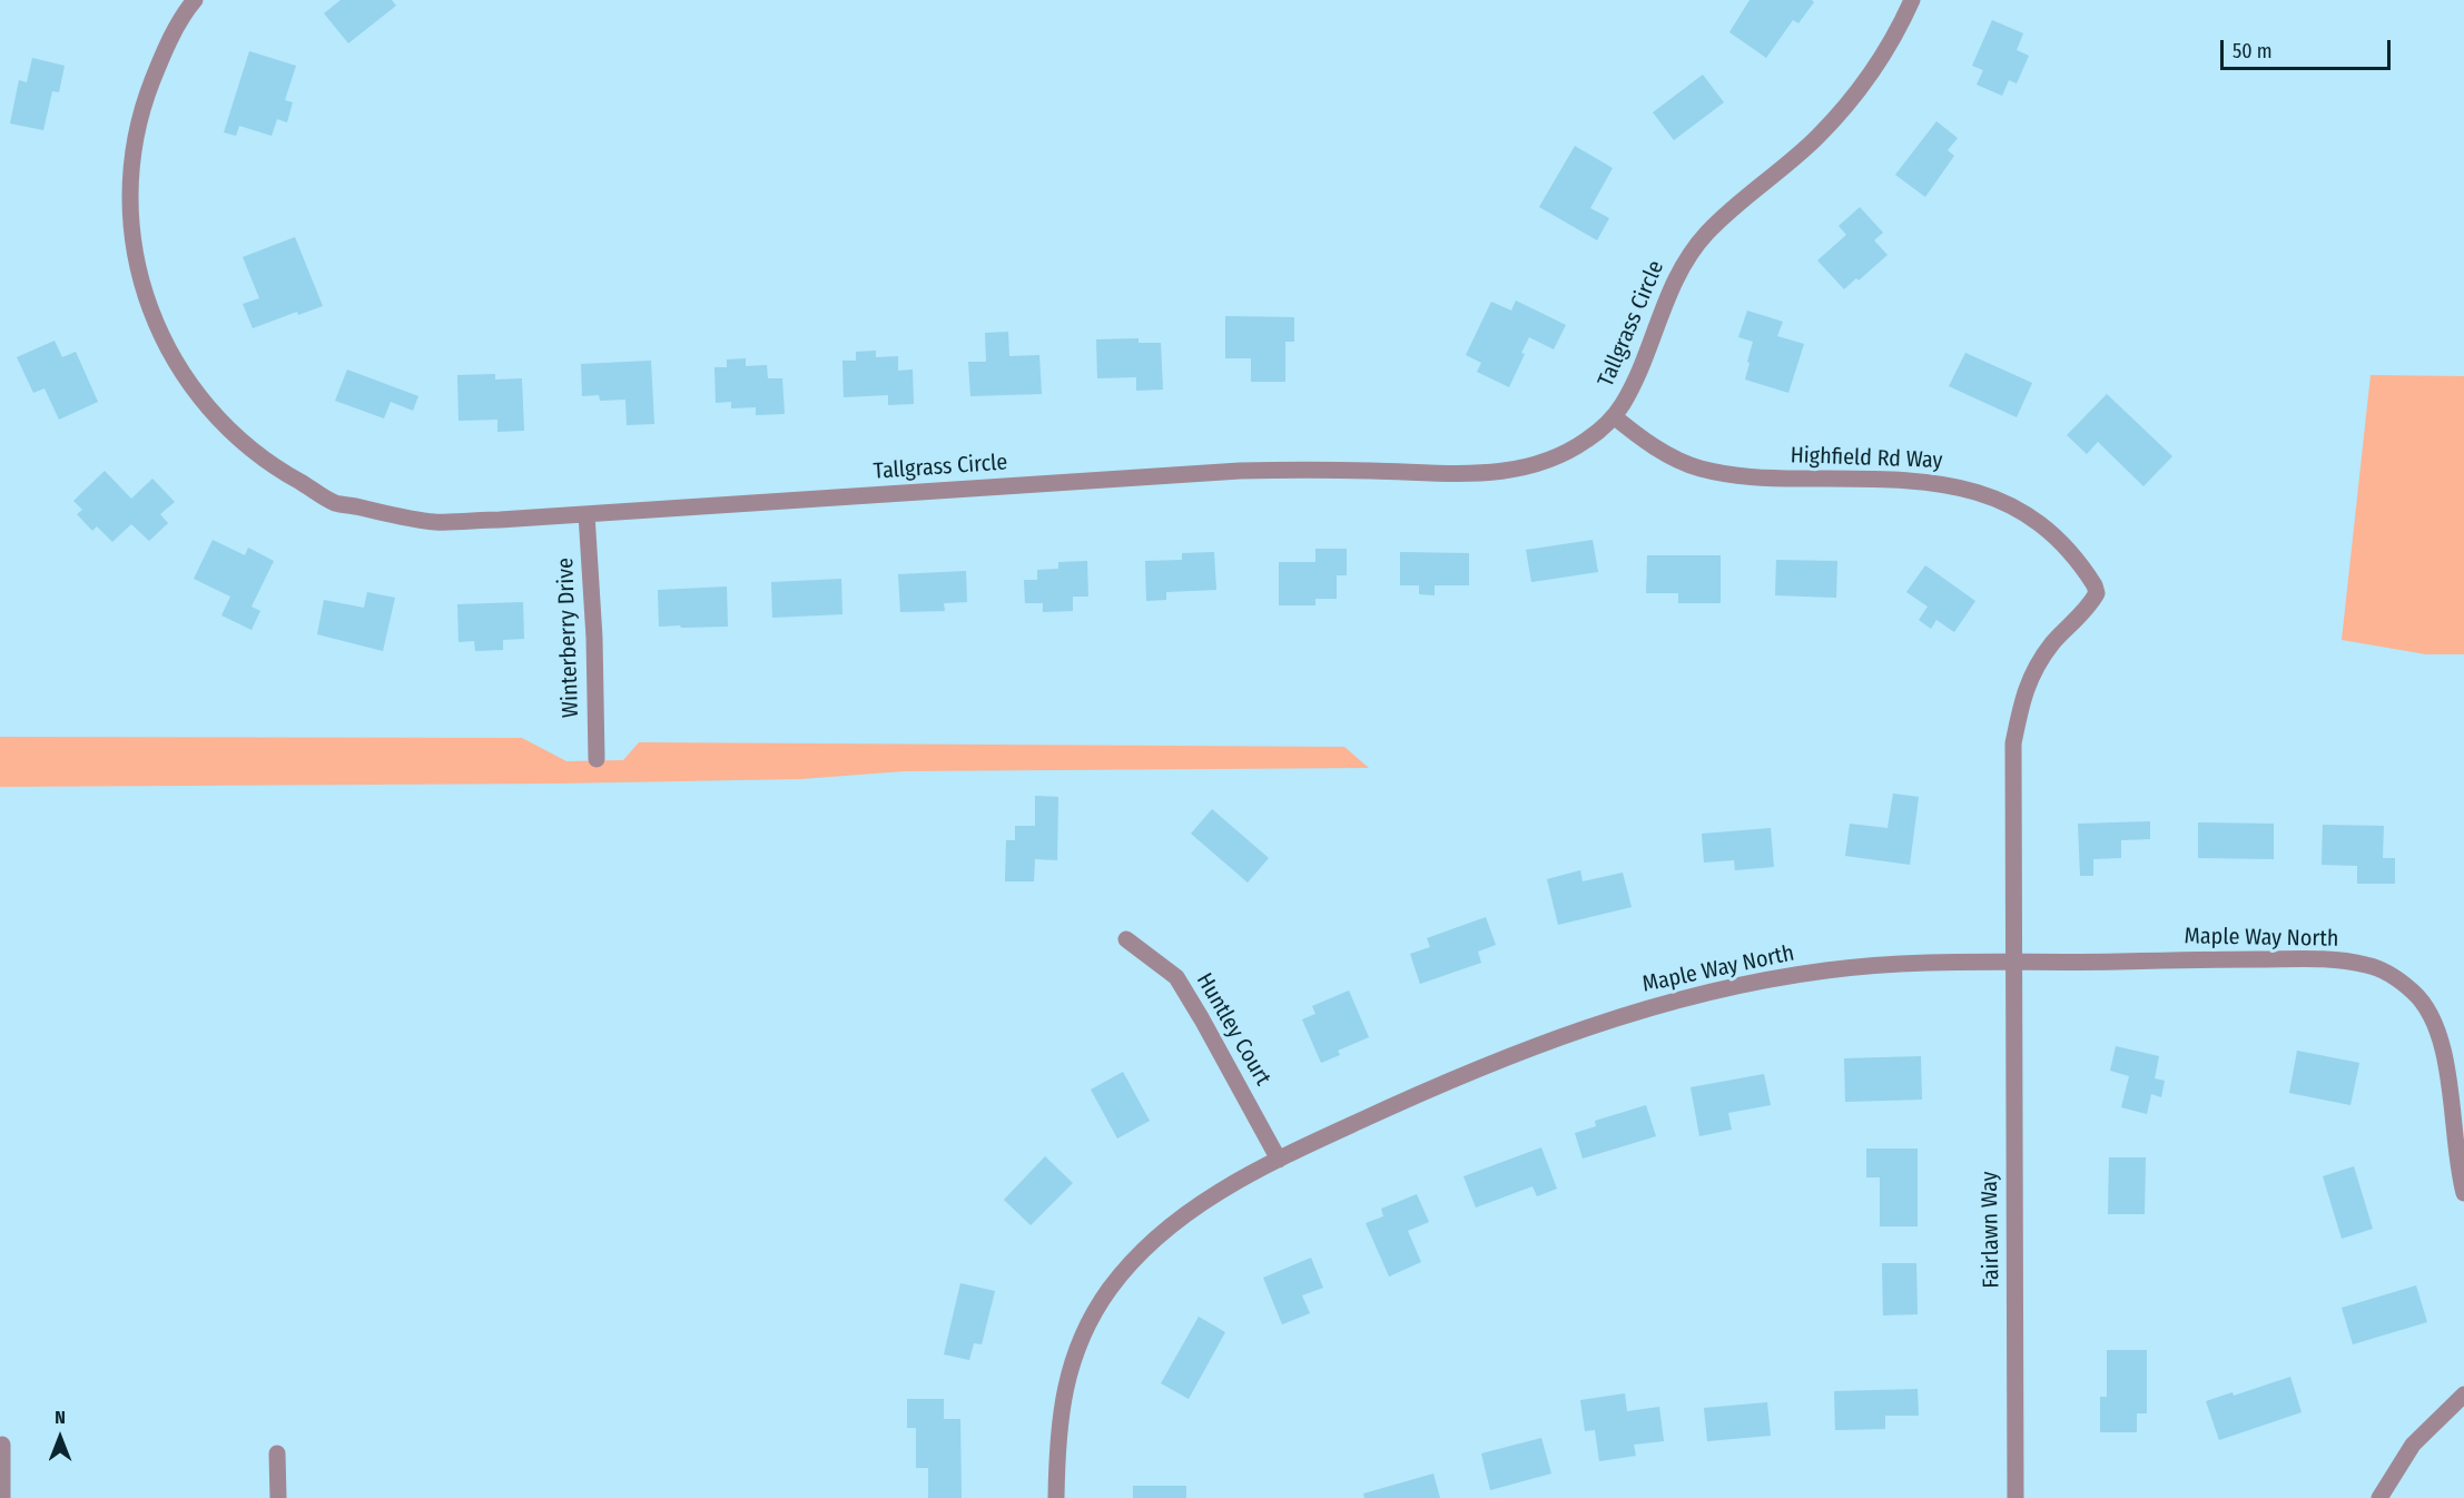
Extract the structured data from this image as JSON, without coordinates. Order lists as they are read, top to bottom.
{
  "streets": {
    "street": [
      "Tallgrass Circle",
      "Highfield Rd Way",
      "Winterberry Drive",
      "Maple Way North",
      "Huntley Court",
      "Fairlawn Way"
    ]
  },
  "crossings": [
    ["Tallgrass Circle", "Highfield Rd Way"],
    ["Tallgrass Circle", "Winterberry Drive"],
    ["Highfield Rd Way", "Maple Way North"],
    ["Highfield Rd Way", "Fairlawn Way"],
    ["Maple Way North", "Huntley Court"],
    ["Maple Way North", "Fairlawn Way"]
  ],
  "scale_bar": "50 m",
  "north": "top"
}
